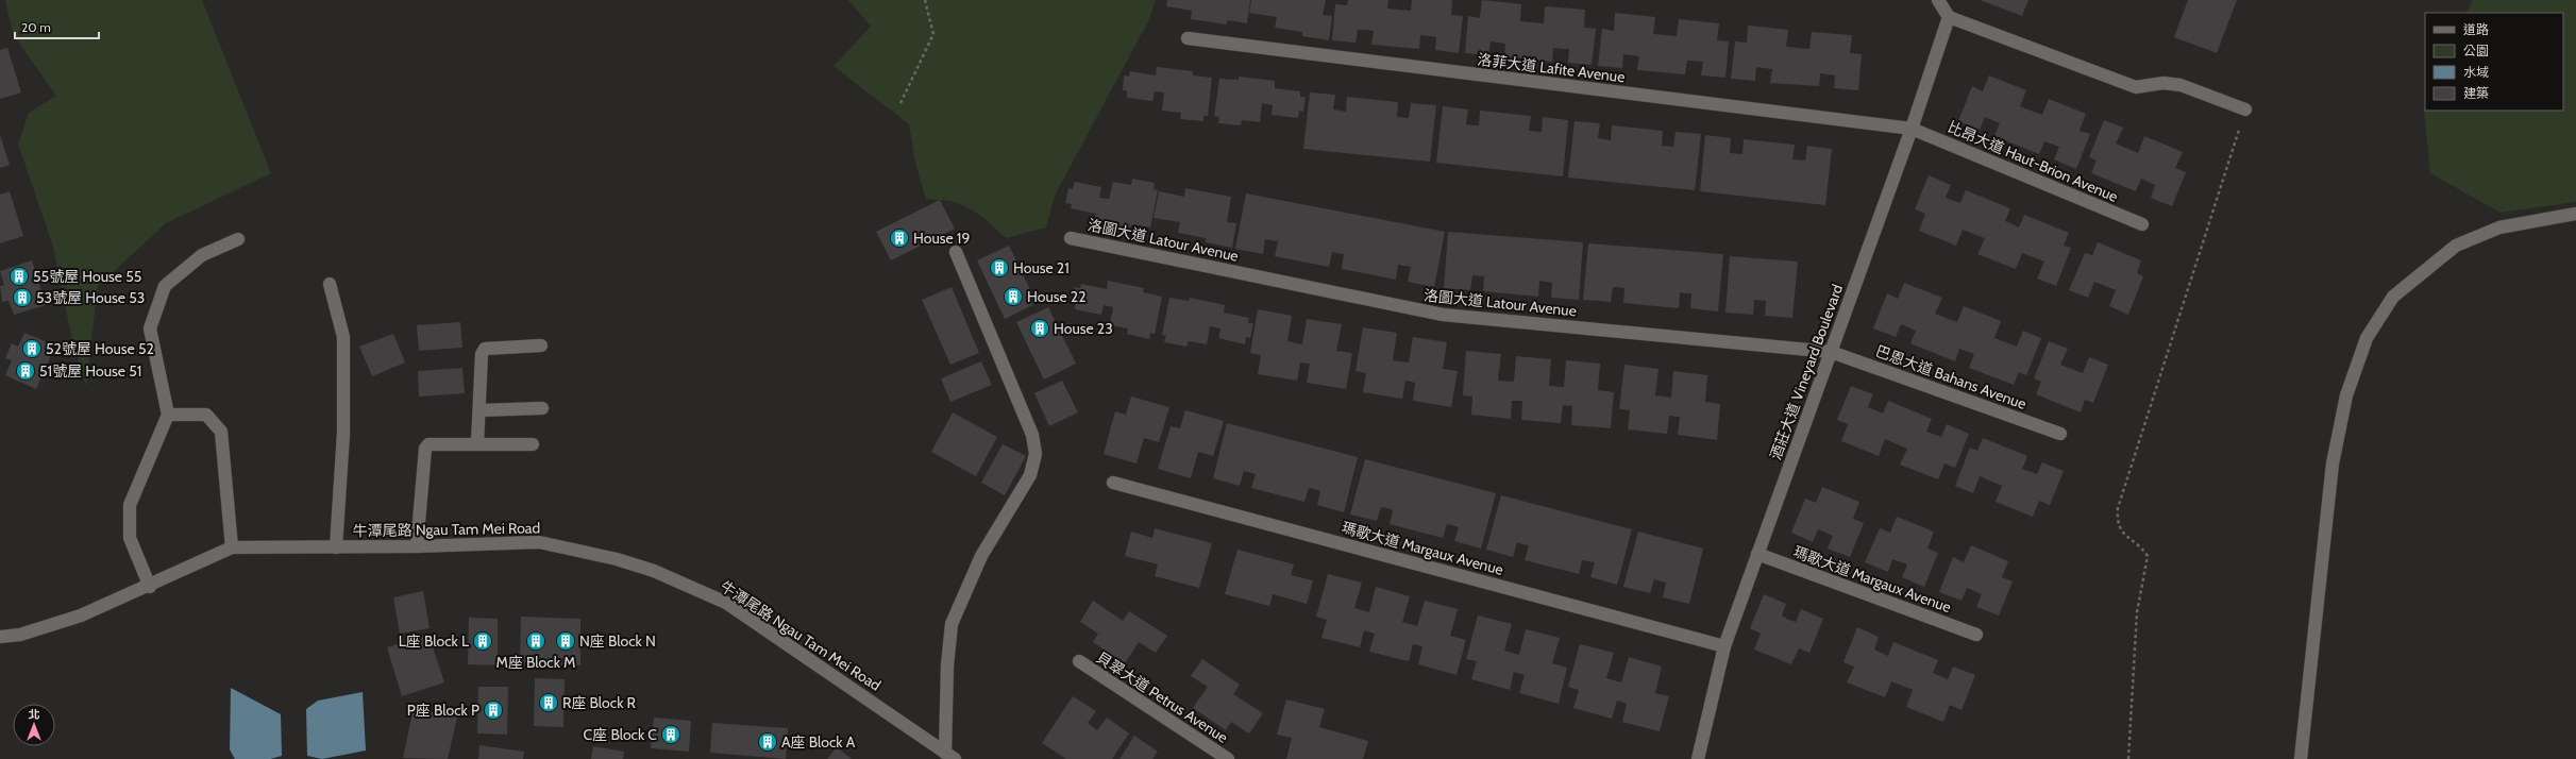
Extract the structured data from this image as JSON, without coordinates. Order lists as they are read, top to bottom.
{
  "streets": {
    "street": [
      "洛菲大道 Lafite Avenue",
      "比昂大道 Haut-Brion Avenue",
      "洛圖大道 Latour Avenue",
      "酒莊大道 Vineyard Boulevard",
      "巴恩大道 Bahans Avenue",
      "牛潭尾路 Ngau Tam Mei Road",
      "瑪歌大道 Margaux Avenue",
      "貝翠大道 Petrus Avenue"
    ]
  },
  "crossings": [
    ["洛菲大道 Lafite Avenue", "比昂大道 Haut-Brion Avenue"],
    ["洛菲大道 Lafite Avenue", "酒莊大道 Vineyard Boulevard"],
    ["比昂大道 Haut-Brion Avenue", "酒莊大道 Vineyard Boulevard"],
    ["洛圖大道 Latour Avenue", "酒莊大道 Vineyard Boulevard"],
    ["洛圖大道 Latour Avenue", "巴恩大道 Bahans Avenue"],
    ["酒莊大道 Vineyard Boulevard", "巴恩大道 Bahans Avenue"],
    ["酒莊大道 Vineyard Boulevard", "瑪歌大道 Margaux Avenue"]
  ],
  "places": {
    "building": [
      "House 19",
      "House 21",
      "55號屋 House 55",
      "House 22",
      "53號屋 House 53",
      "House 23",
      "52號屋 House 52",
      "51號屋 House 51",
      "L座 Block L",
      "M座 Block M",
      "N座 Block N",
      "R座 Block R",
      "P座 Block P",
      "C座 Block C",
      "A座 Block A"
    ]
  },
  "legend": [
    "道路",
    "公園",
    "水域",
    "建築"
  ],
  "scale_bar": "20 m",
  "north": "top"
}
